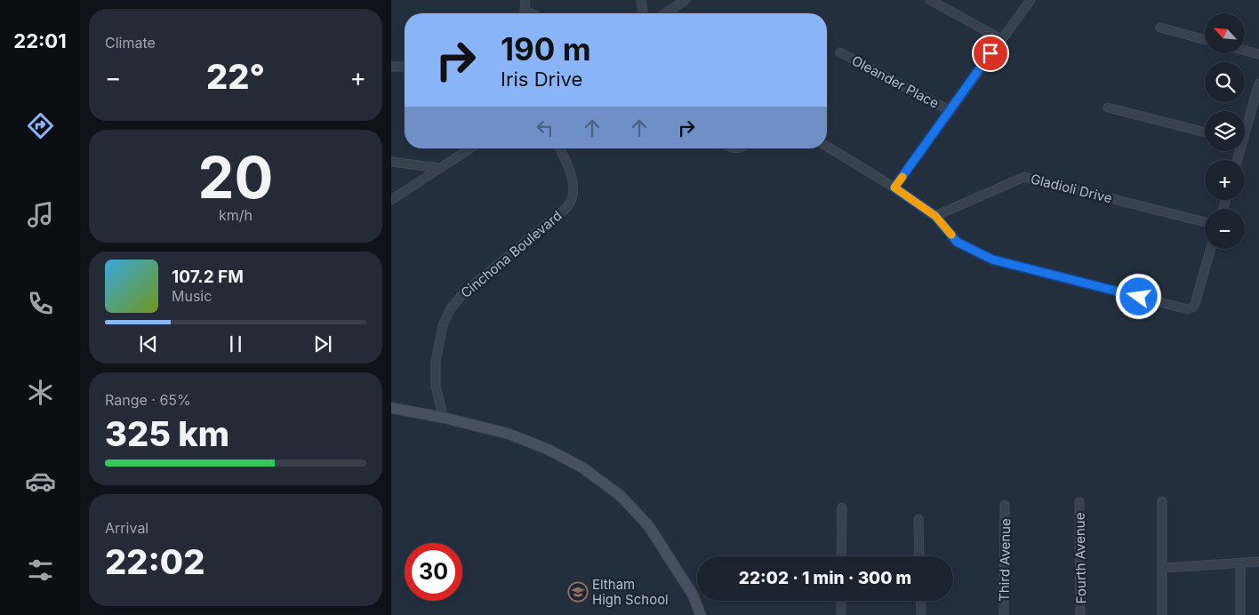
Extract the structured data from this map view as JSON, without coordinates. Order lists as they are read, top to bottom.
{
  "streets": {
    "street": [
      "Oleander Place",
      "Gladioli Drive",
      "Cinchona Boulevard",
      "Fourth Avenue",
      "Third Avenue"
    ]
  },
  "places": {
    "school or university": ["Eltham High School"]
  },
  "north": "top left",
  "page": {
    "tabs": "22:01",
    "tile": [
      "Climate",
      ["20", "km/h"],
      ["Range · 65%", "325 km"],
      ["Arrival", "22:02"]
    ],
    "map_buttons": ["+", "−"],
    "turn": ["190 m", "Iris Drive"],
    "heat": ["−", "22°", "+"],
    "song": ["107.2 FM", "Music"],
    "limit": "30",
    "trip": "22:02 · 1 min · 300 m"
  }
}
